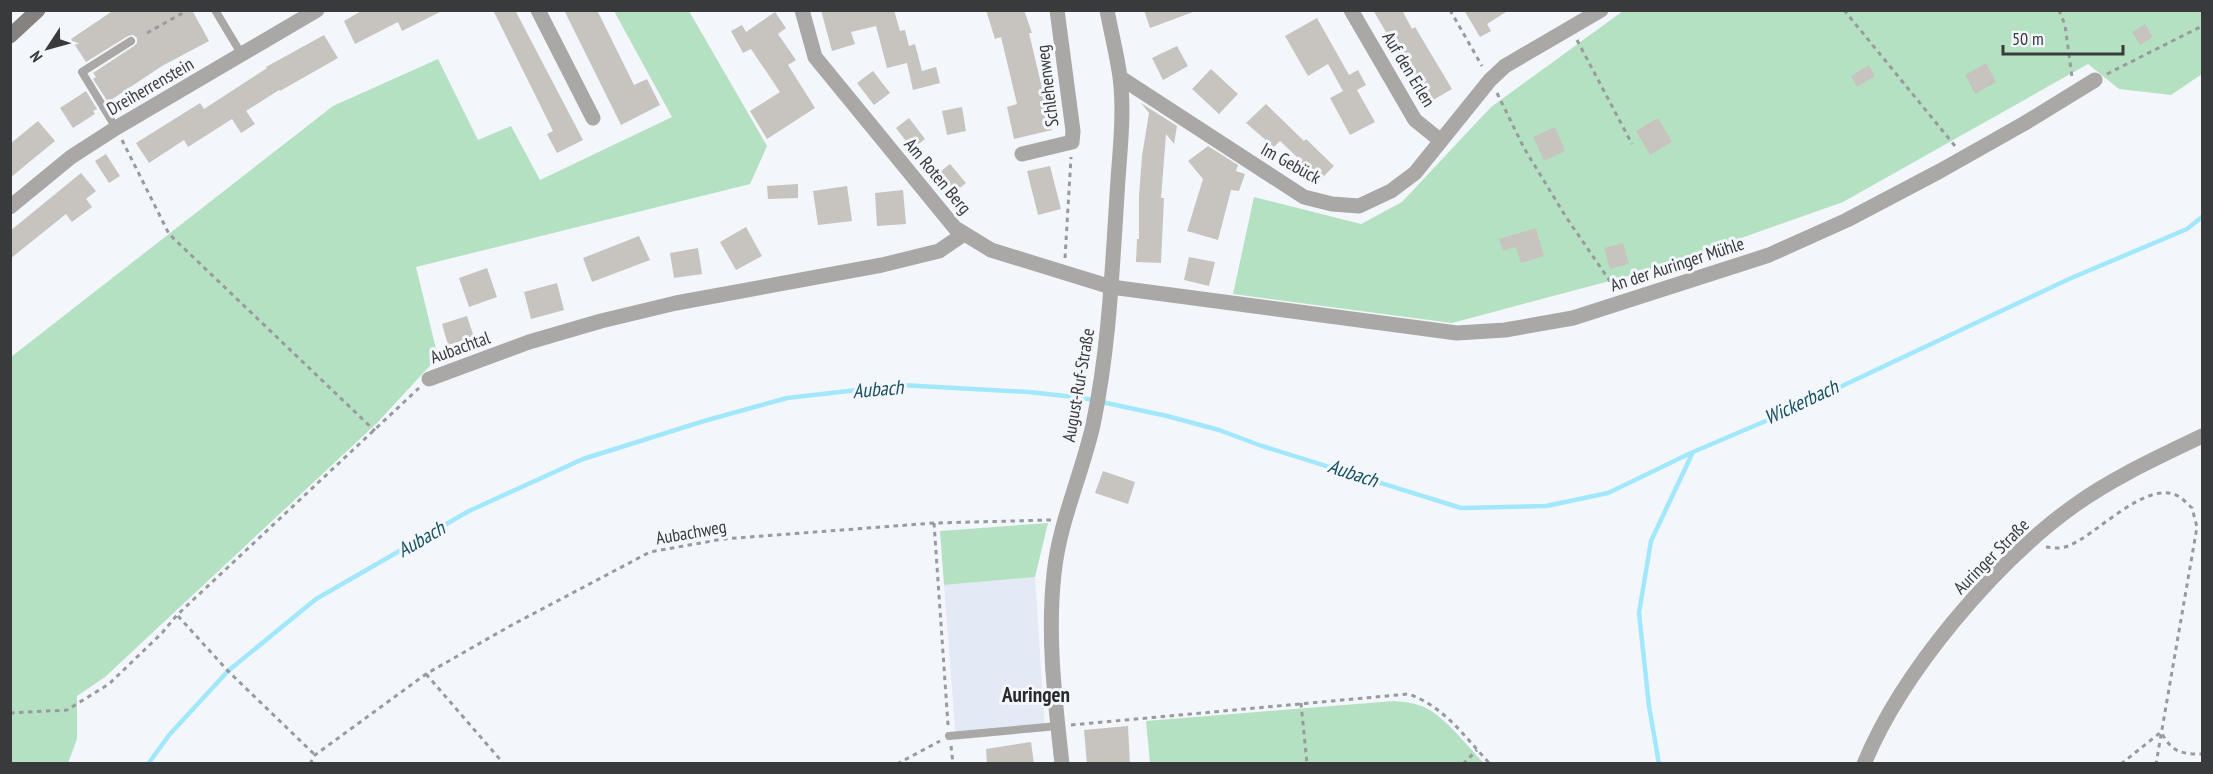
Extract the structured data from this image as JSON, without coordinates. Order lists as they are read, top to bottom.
{
  "streets": {
    "street": [
      "Auf den Erlen",
      "Dreiherrenstein",
      "Schlehenweg",
      "Im Gebück",
      "Am Roten Berg",
      "An der Auringer Mühle",
      "Aubachtal",
      "August-Ruf-Straße",
      "Auringer Straße"
    ],
    "path": ["Aubachweg"]
  },
  "crossings": [
    ["Auf den Erlen", "Im Gebück"],
    ["Im Gebück", "August-Ruf-Straße"],
    ["Am Roten Berg", "An der Auringer Mühle"],
    ["Am Roten Berg", "Aubachtal"],
    ["Am Roten Berg", "August-Ruf-Straße"],
    ["An der Auringer Mühle", "August-Ruf-Straße"],
    ["August-Ruf-Straße", "Aubachweg"]
  ],
  "districts": ["Auringen"],
  "water": ["Aubach", "Wickerbach"],
  "scale_bar": "50 m",
  "north": "bottom left"
}
